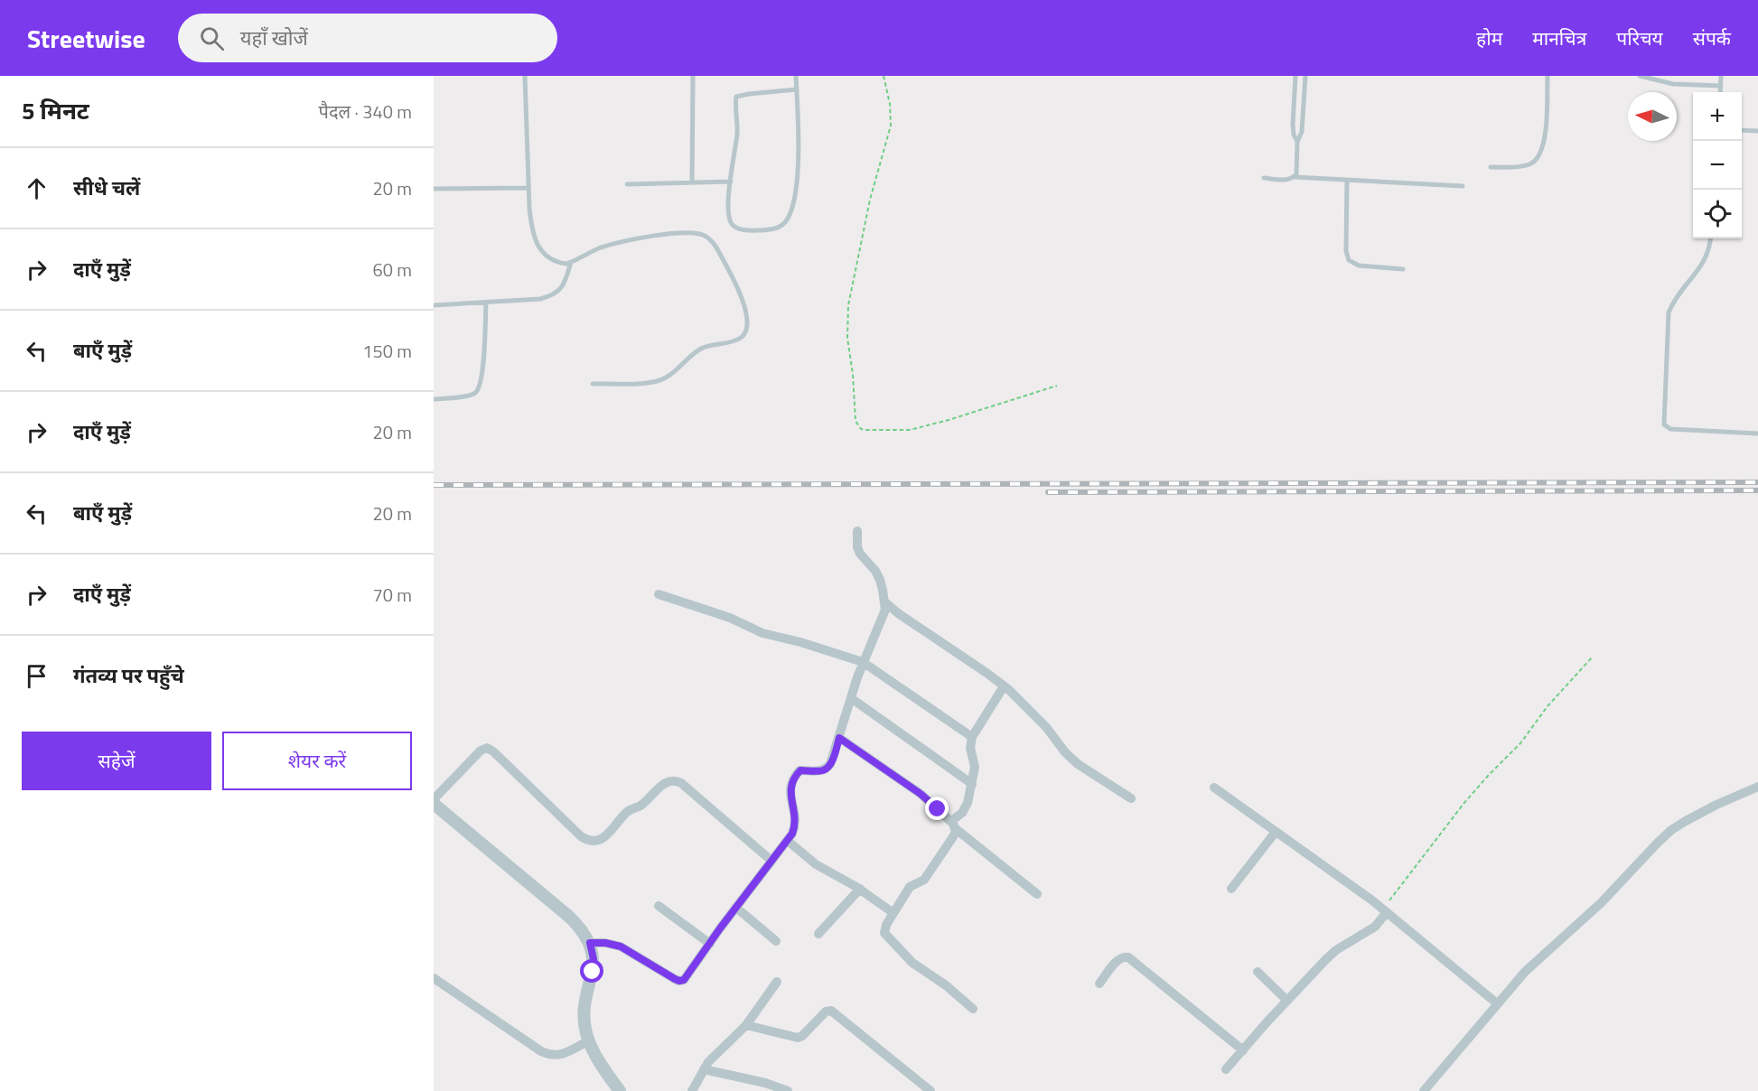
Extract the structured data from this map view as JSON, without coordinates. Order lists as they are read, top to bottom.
{
  "north": "left",
  "page": {
    "header": "Streetwise",
    "search": "यहाँ खोजें",
    "nav": [
      "होम",
      "मानचित्र",
      "परिचय",
      "संपर्क"
    ],
    "heading": ["5 मिनट", "पैदल · 340 m"],
    "map_buttons": ["+", "−"],
    "list": [
      ["सीधे चलें", "20 m"],
      ["दाएँ मुड़ें", "60 m"],
      ["बाएँ मुड़ें", "150 m"],
      ["दाएँ मुड़ें", "20 m"],
      ["बाएँ मुड़ें", "20 m"],
      ["दाएँ मुड़ें", "70 m"],
      "गंतव्य पर पहुँचे"
    ],
    "buttons": ["सहेजें", "शेयर करें"]
  }
}
